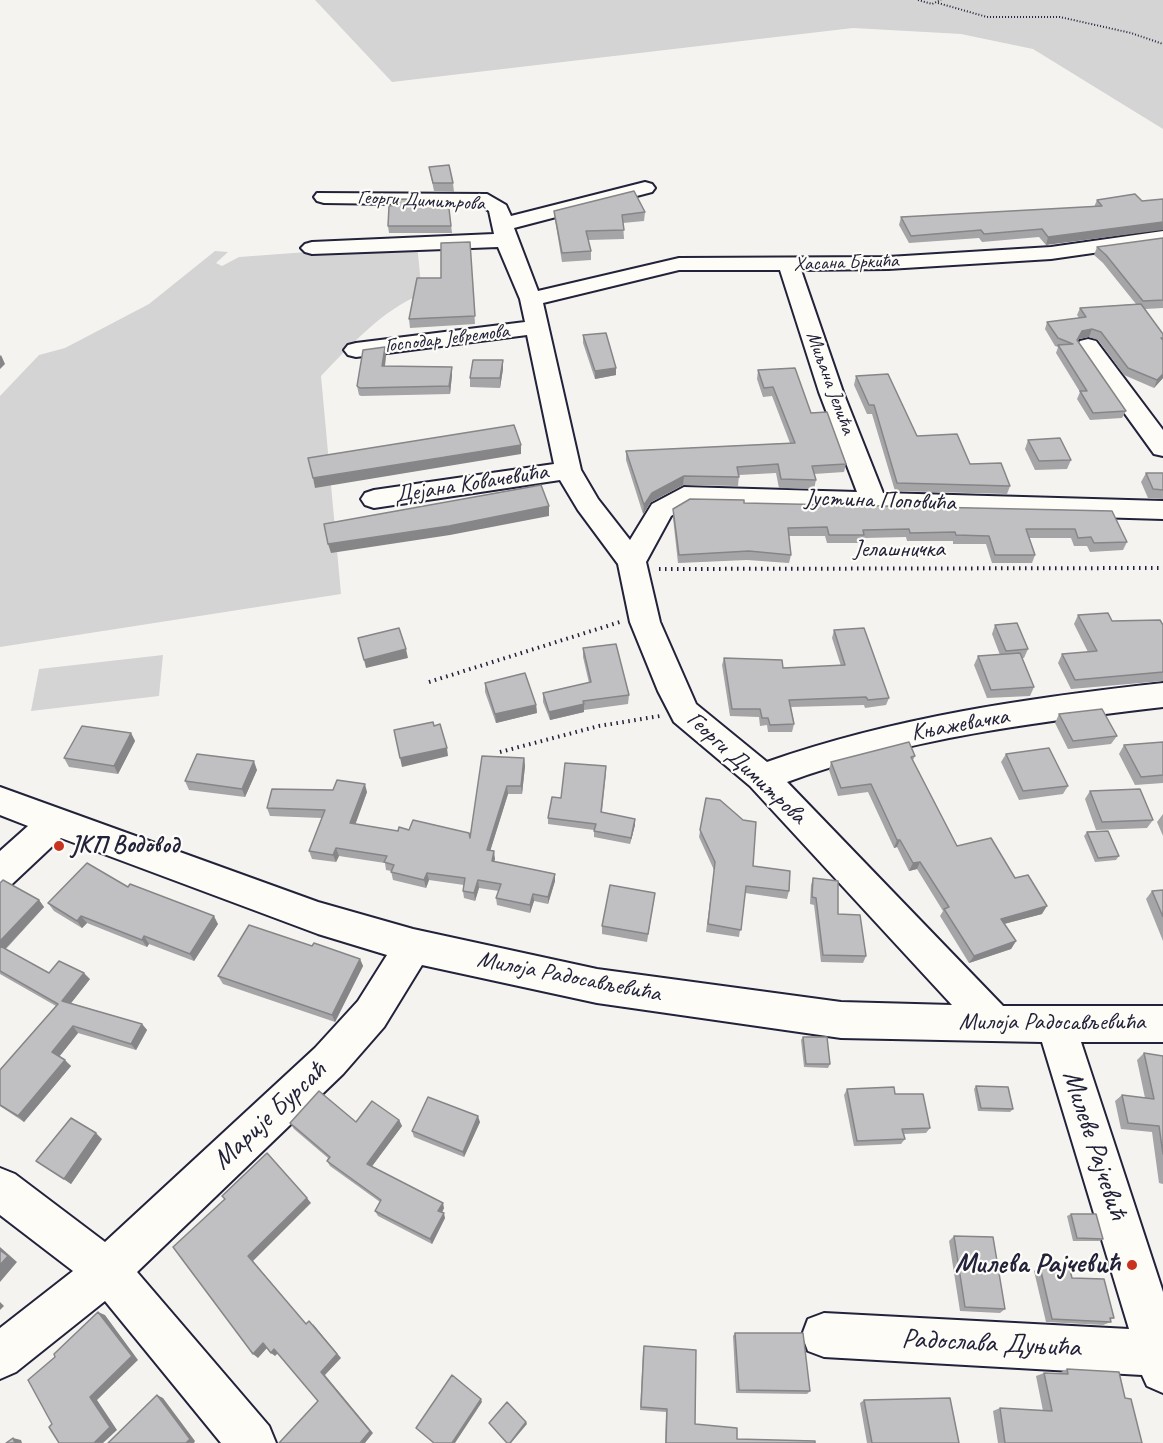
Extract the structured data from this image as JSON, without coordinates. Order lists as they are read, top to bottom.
{
  "streets": {
    "street": [
      "Георги Димитрова",
      "Хасана Бркића",
      "Господар Јевремова",
      "Миљана Јелића",
      "Дејана Ковачевића",
      "Јустина Поповића",
      "Књажевачка",
      "Милоја Радосављевића",
      "Марије Бурсаћ",
      "Милеве Рајчевић",
      "Радослава Дуњића"
    ],
    "path": ["Јелашничка"]
  },
  "crossings": [
    ["Георги Димитрова", "Хасана Бркића"],
    ["Георги Димитрова", "Господар Јевремова"],
    ["Георги Димитрова", "Дејана Ковачевића"],
    ["Георги Димитрова", "Јустина Поповића"],
    ["Георги Димитрова", "Јелашничка"],
    ["Георги Димитрова", "Књажевачка"],
    ["Георги Димитрова", "Милоја Радосављевића"],
    ["Хасана Бркића", "Миљана Јелића"],
    ["Миљана Јелића", "Јустина Поповића"],
    ["Јустина Поповића", "Јелашничка"],
    ["Милоја Радосављевића", "Марије Бурсаћ"],
    ["Милоја Радосављевића", "Милеве Рајчевић"],
    ["Милеве Рајчевић", "Радослава Дуњића"]
  ],
  "places": ["ЈКП Водовод", "Милева Рајчевић"]
}
